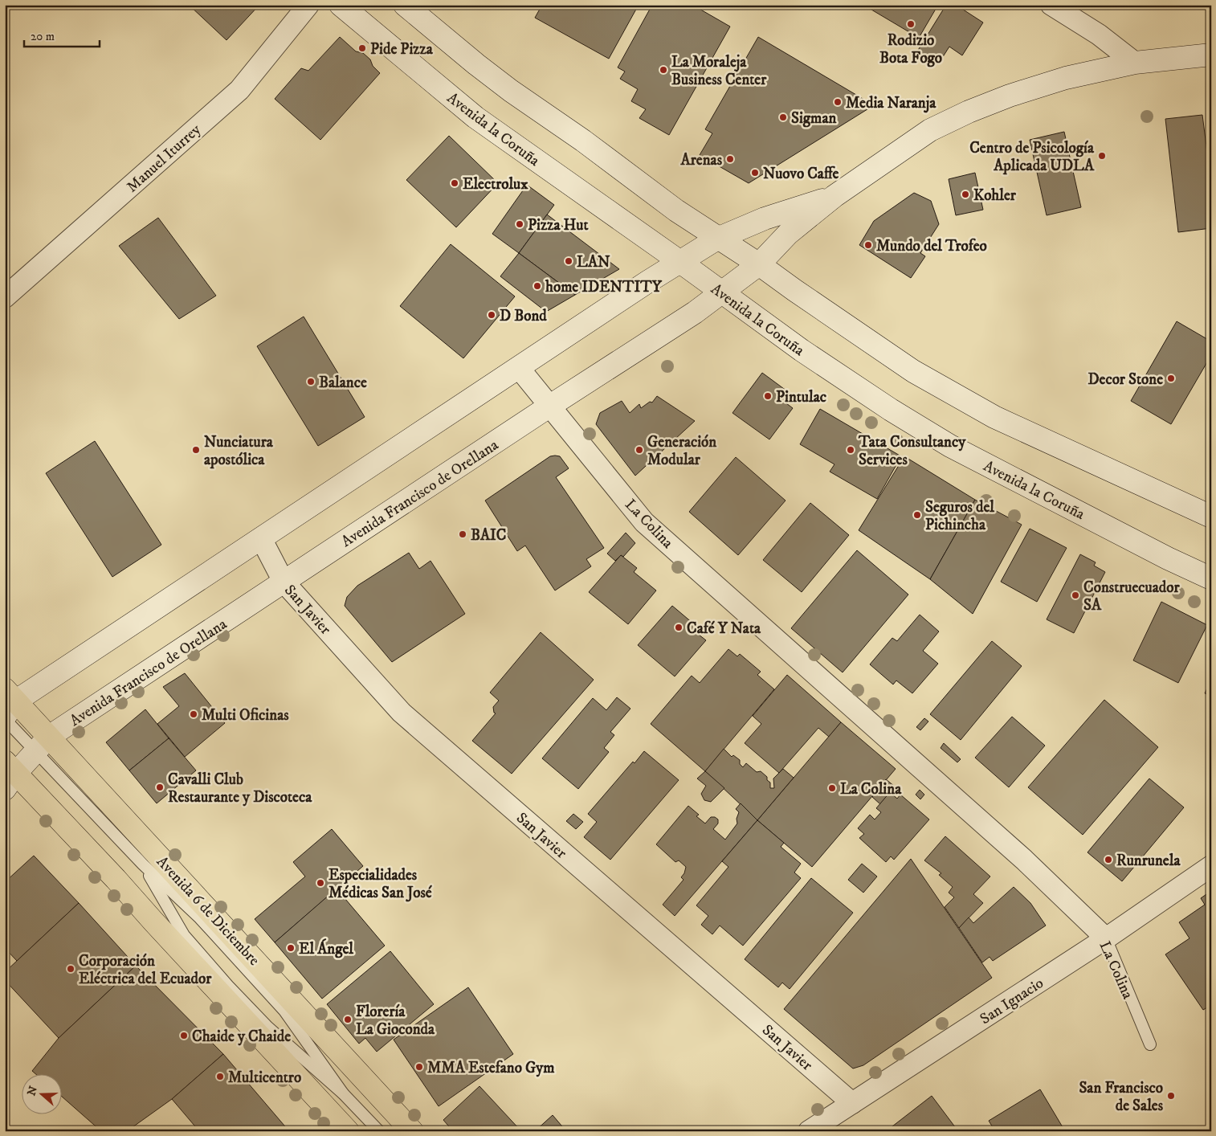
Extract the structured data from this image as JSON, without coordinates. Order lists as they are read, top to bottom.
{
  "streets": {
    "main road": ["Avenida la Coruña", "Avenida Francisco de Orellana", "Avenida 6 de Diciembre"],
    "street": [
      "Manuel Iturrey",
      "La Colina",
      "San Javier",
      "San Ignacio"
    ]
  },
  "crossings": [
    ["Avenida la Coruña", "Avenida Francisco de Orellana"],
    ["Avenida Francisco de Orellana", "La Colina"],
    ["Avenida Francisco de Orellana", "San Javier"],
    ["Avenida Francisco de Orellana", "Avenida 6 de Diciembre"],
    ["La Colina", "San Ignacio"],
    ["San Javier", "San Ignacio"]
  ],
  "places": [
    "Rodizio Bota Fogo",
    "Pide Pizza",
    "La Moraleja Business Center",
    "Media Naranja",
    "Sigman",
    "Centro de Psicología Aplicada UDLA",
    "Arenas",
    "Nuovo Caffe",
    "Electrolux",
    "Kohler",
    "Pizza Hut",
    "Mundo del Trofeo",
    "LAN",
    "home IDENTITY",
    "D Bond",
    "Decor Stone",
    "Balance",
    "Pintulac",
    "Nunciatura apostólica",
    "Generación Modular",
    "Tata Consultancy Services",
    "Seguros del Pichincha",
    "BAIC",
    "Construecuador SA",
    "Café Y Nata",
    "Multi Oficinas",
    "Cavalli Club Restaurante y Discoteca",
    "La Colina",
    "Runrunela",
    "Especialidades Médicas San José",
    "El Ángel",
    "Corporación Eléctrica del Ecuador",
    "Florería La Gioconda",
    "Chaide y Chaide",
    "MMA Estefano Gym",
    "Multicentro",
    "San Francisco de Sales"
  ],
  "scale_bar": "20 m",
  "north": "left"
}
